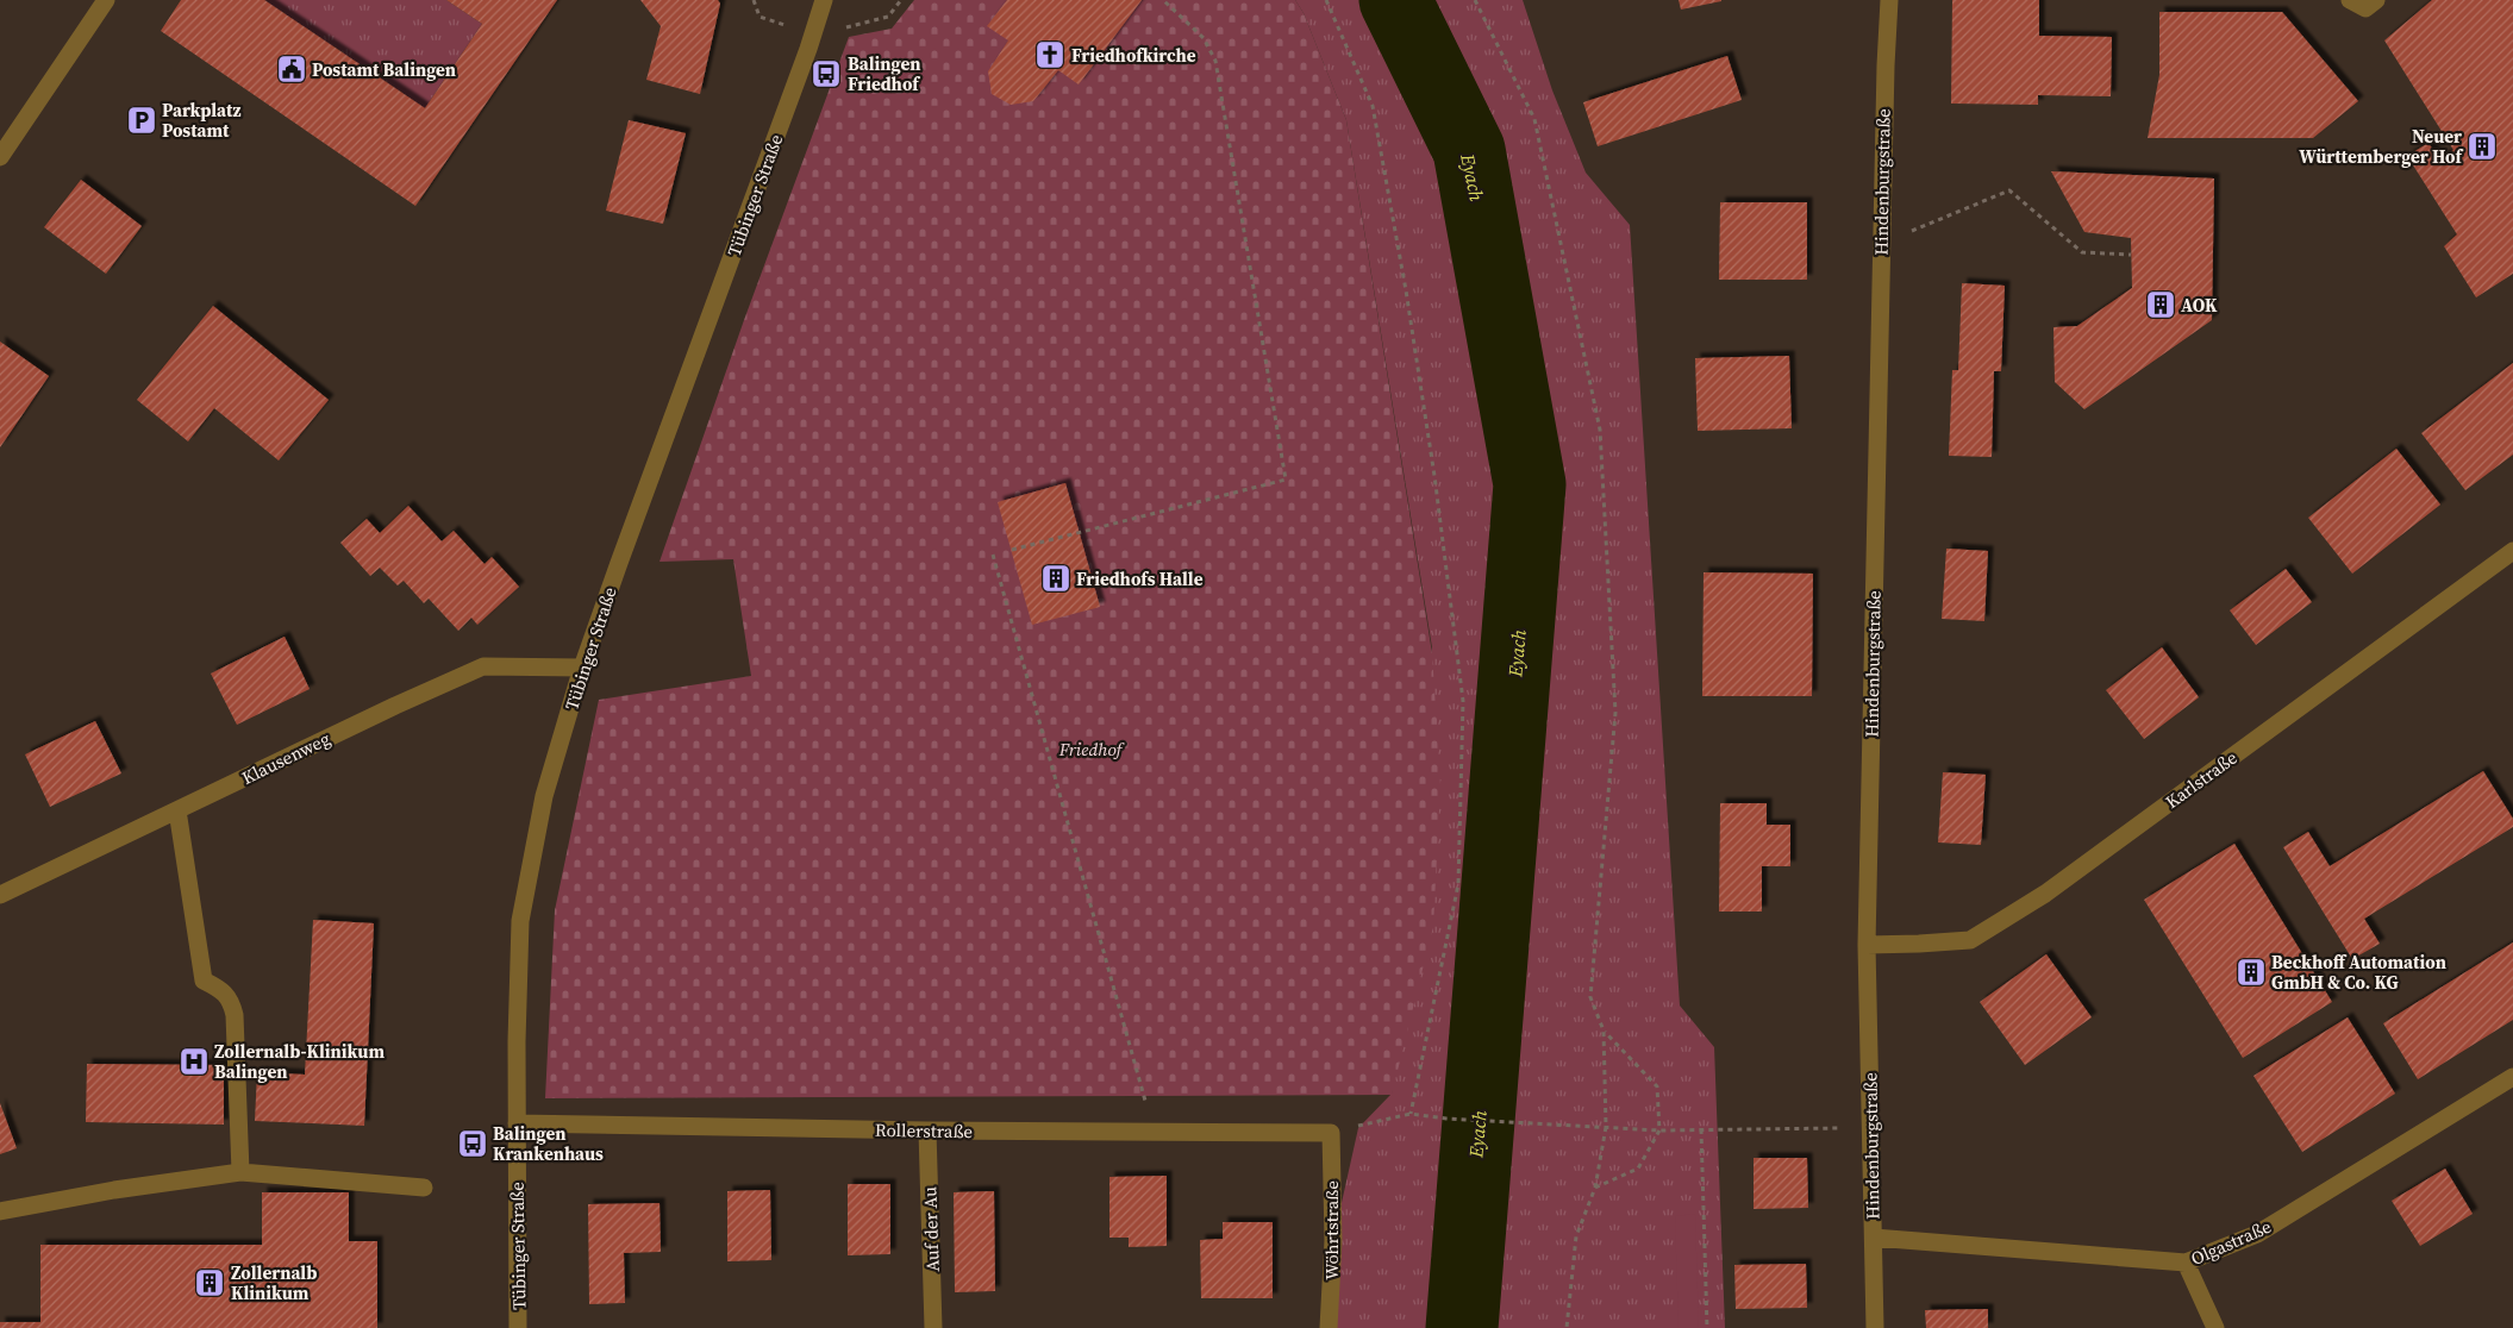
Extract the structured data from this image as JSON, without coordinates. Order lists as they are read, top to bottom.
{
  "streets": {
    "street": [
      "Hindenburgstraße",
      "Tübinger Straße",
      "Klausenweg",
      "Karlstraße",
      "Rollerstraße",
      "Auf der Au",
      "Wöhrtstraße",
      "Olgastraße"
    ]
  },
  "crossings": [
    ["Hindenburgstraße", "Karlstraße"],
    ["Hindenburgstraße", "Olgastraße"],
    ["Tübinger Straße", "Klausenweg"],
    ["Tübinger Straße", "Rollerstraße"],
    ["Rollerstraße", "Auf der Au"],
    ["Rollerstraße", "Wöhrtstraße"]
  ],
  "water": ["Eyach"],
  "parks": ["Friedhof"],
  "places": {
    "church": ["Friedhofkirche"],
    "public building": ["Postamt Balingen"],
    "bus stop": ["Balingen Friedhof", "Balingen Krankenhaus"],
    "parking": ["Parkplatz Postamt"],
    "building": [
      "Neuer Württemberger Hof",
      "AOK",
      "Friedhofs Halle",
      "Beckhoff Automation GmbH & Co. KG",
      "Zollernalb Klinikum"
    ],
    "hospital": ["Zollernalb-Klinikum Balingen"]
  }
}
